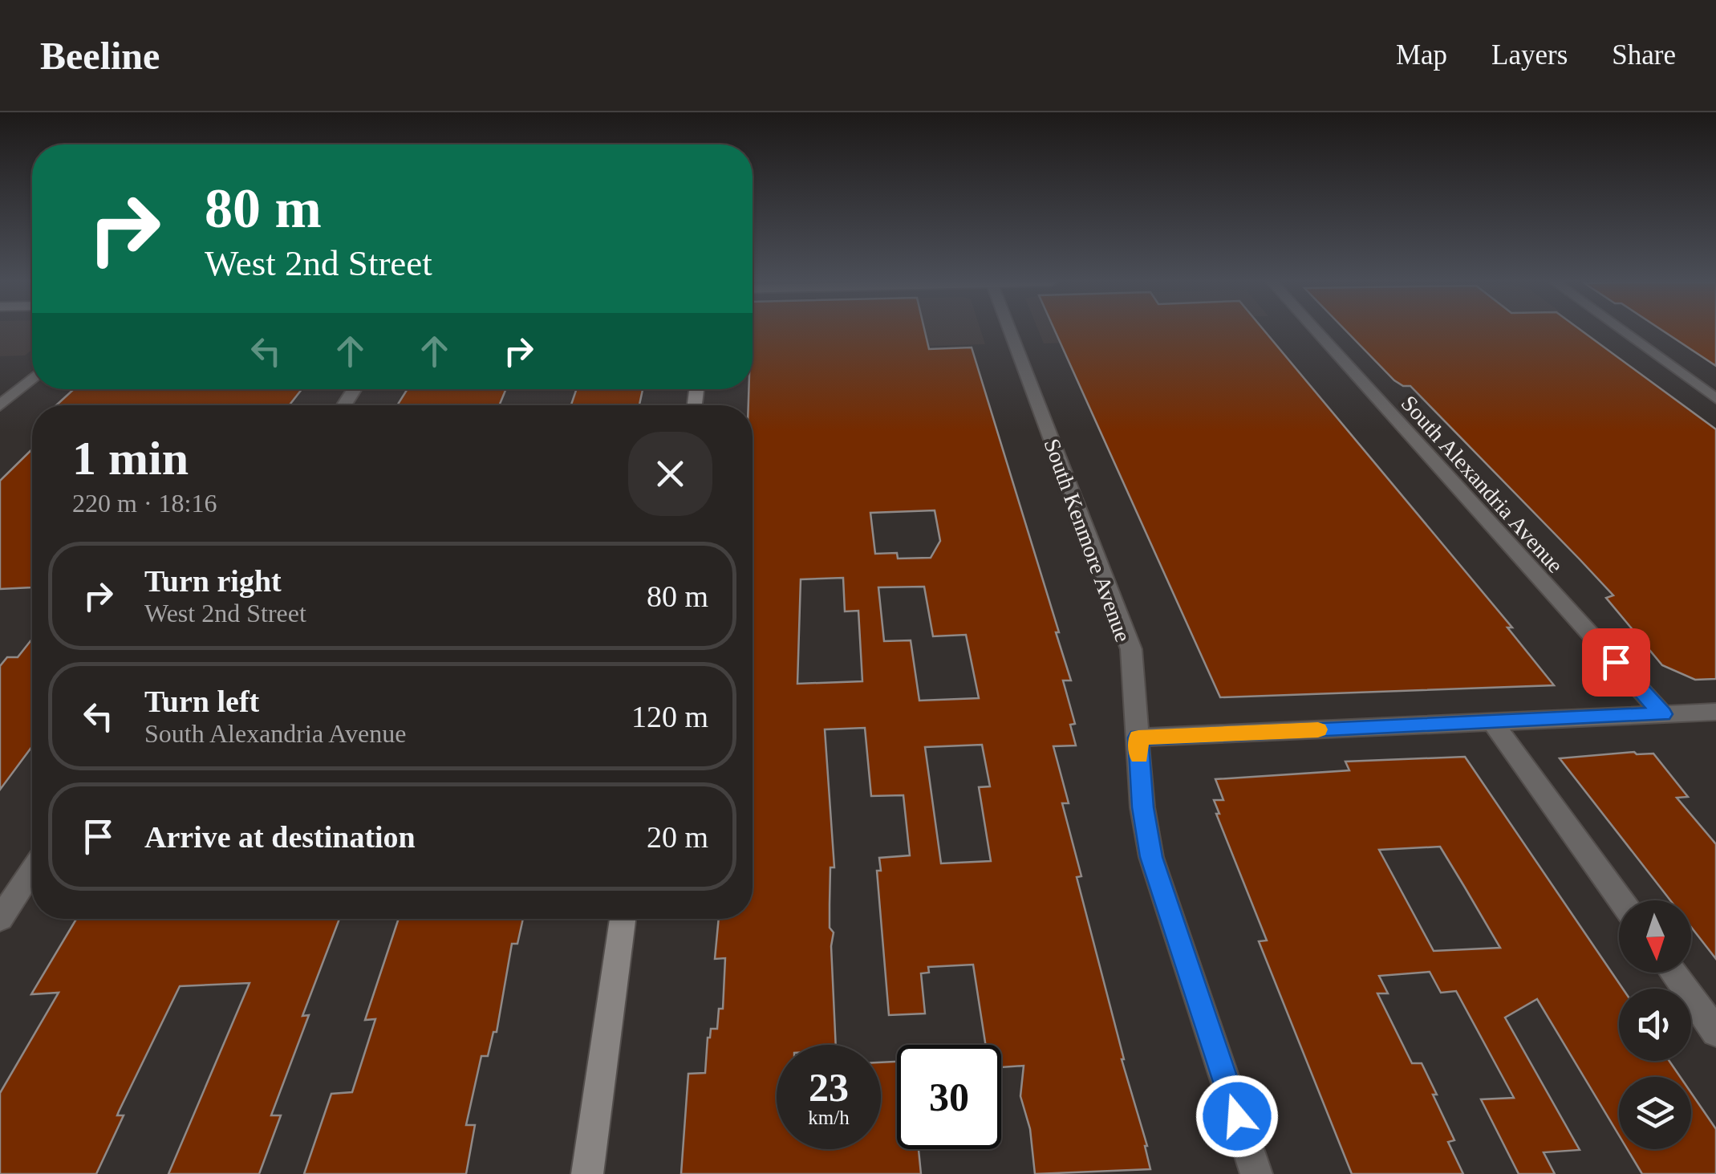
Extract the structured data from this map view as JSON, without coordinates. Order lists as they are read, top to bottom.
{
  "streets": {
    "street": ["South Alexandria Avenue", "South Kenmore Avenue"]
  },
  "north": "bottom",
  "page": {
    "header": "Beeline",
    "nav": ["Map", "Layers", "Share"],
    "turn": ["80 m", "West 2nd Street"],
    "heading": ["1 min", "220 m · 18:16"],
    "list": [
      {
        "name": "Turn right",
        "note": "West 2nd Street",
        "value": "80 m"
      },
      {
        "name": "Turn left",
        "note": "South Alexandria Avenue",
        "value": "120 m"
      },
      {
        "name": "Arrive at destination",
        "value": "20 m"
      }
    ],
    "speed": "23 km/h",
    "limit": "30"
  }
}
